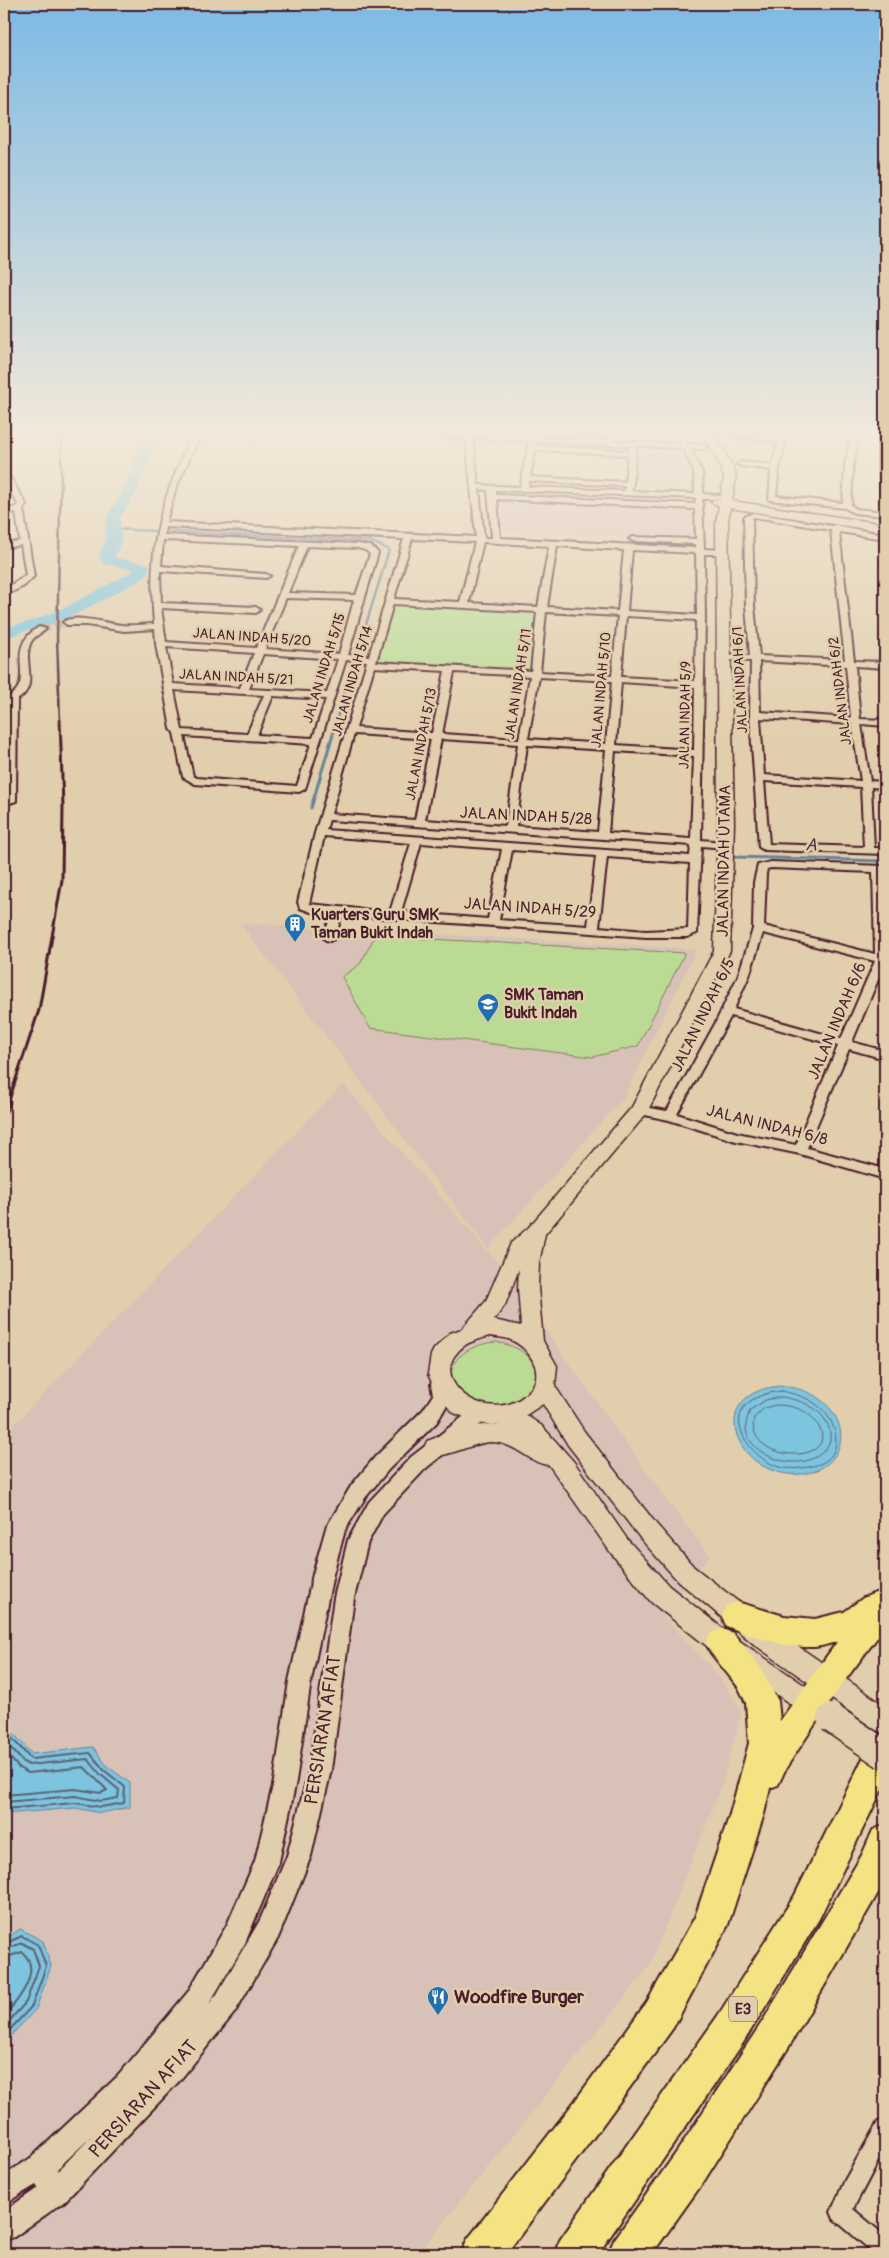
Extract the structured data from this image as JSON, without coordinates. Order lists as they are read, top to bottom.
{
  "streets": {
    "highway": ["E3"],
    "main road": ["JALAN INDAH UTAMA"],
    "street": [
      "JALAN INDAH 5/20",
      "JALAN INDAH 5/15",
      "JALAN INDAH 5/21",
      "JALAN INDAH 6/1",
      "JALAN INDAH 5/14",
      "JALAN INDAH 5/11",
      "JALAN INDAH 5/10",
      "JALAN INDAH 6/2",
      "JALAN INDAH 5/9",
      "JALAN INDAH 5/13",
      "JALAN INDAH 5/28",
      "JALAN INDAH 5/29",
      "JALAN INDAH 6/5",
      "JALAN INDAH 6/6",
      "JALAN INDAH 6/8",
      "PERSIARAN AFIAT"
    ]
  },
  "crossings": [
    ["JALAN INDAH 5/20", "JALAN INDAH 5/15"],
    ["JALAN INDAH 5/20", "JALAN INDAH 5/14"],
    ["JALAN INDAH 5/20", "JALAN INDAH 5/11"],
    ["JALAN INDAH 5/20", "JALAN INDAH 5/10"],
    ["JALAN INDAH 5/20", "JALAN INDAH 5/9"],
    ["JALAN INDAH 5/20", "JALAN INDAH 5/13"],
    ["JALAN INDAH 5/15", "JALAN INDAH 5/21"],
    ["JALAN INDAH 6/1", "JALAN INDAH 6/2"],
    ["JALAN INDAH 5/14", "JALAN INDAH 5/28"],
    ["JALAN INDAH 5/14", "JALAN INDAH 5/29"],
    ["JALAN INDAH 5/11", "JALAN INDAH 5/28"],
    ["JALAN INDAH 5/10", "JALAN INDAH 5/28"],
    ["JALAN INDAH 5/9", "JALAN INDAH 5/28"],
    ["JALAN INDAH 5/9", "JALAN INDAH 5/29"],
    ["JALAN INDAH 5/13", "JALAN INDAH 5/28"],
    ["JALAN INDAH 5/28", "JALAN INDAH UTAMA"],
    ["JALAN INDAH UTAMA", "JALAN INDAH 6/8"],
    ["JALAN INDAH 6/5", "JALAN INDAH 6/6"],
    ["JALAN INDAH 6/5", "JALAN INDAH 6/8"],
    ["JALAN INDAH 6/6", "JALAN INDAH 6/8"]
  ],
  "water": ["A"],
  "places": {
    "building": ["Kuarters Guru SMK Taman Bukit Indah"],
    "school or university": ["SMK Taman Bukit Indah"],
    "restaurant": ["Woodfire Burger"]
  }
}
